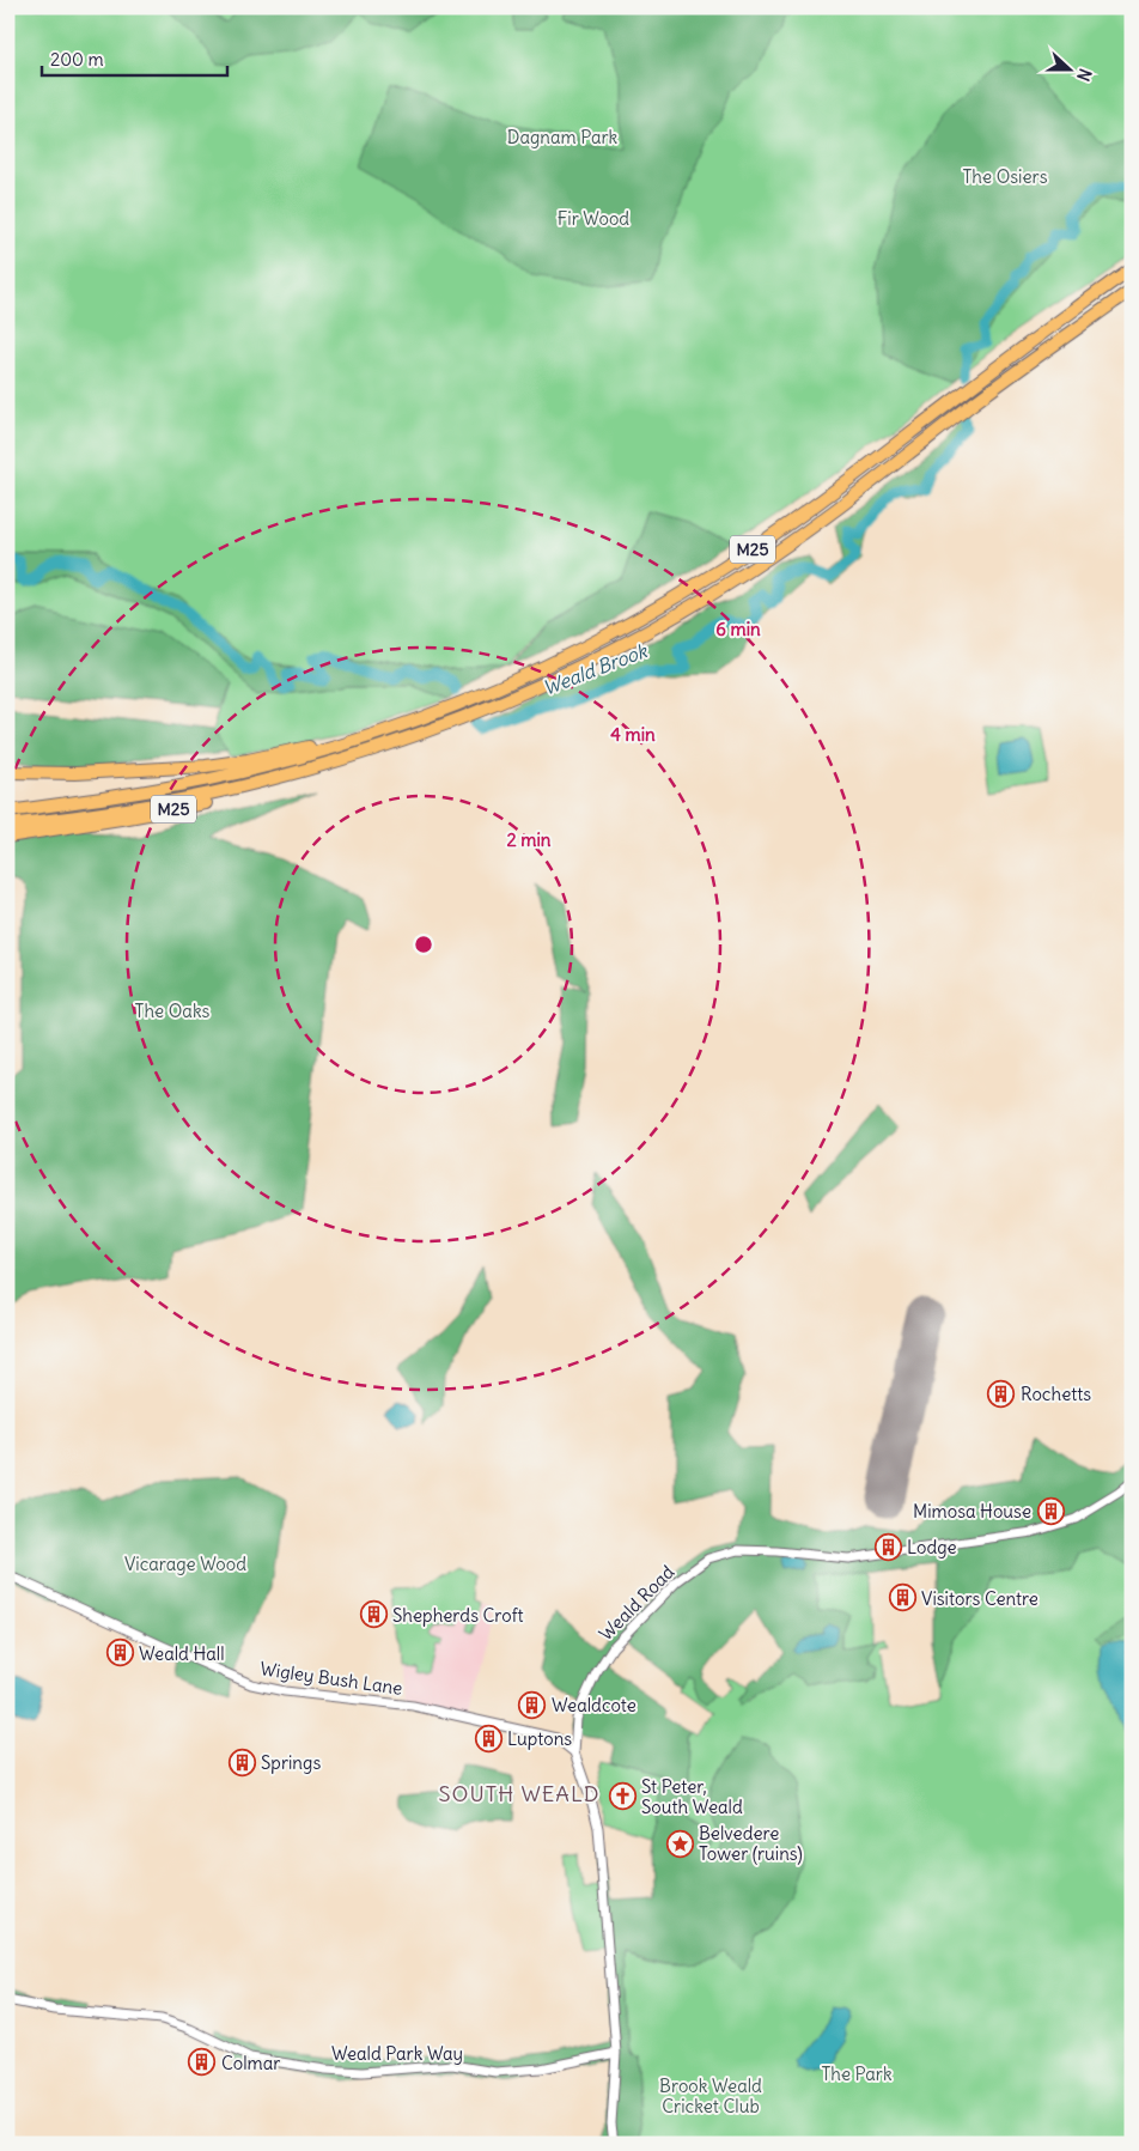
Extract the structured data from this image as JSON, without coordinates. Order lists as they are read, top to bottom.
{
  "streets": {
    "highway": ["M25"],
    "street": ["Weald Road", "Wigley Bush Lane", "Weald Park Way"]
  },
  "crossings": [
    ["Weald Road", "Wigley Bush Lane"],
    ["Weald Road", "Weald Park Way"]
  ],
  "districts": ["SOUTH WEALD"],
  "water": ["Weald Brook"],
  "parks": [
    "Dagnam Park",
    "The Osiers",
    "Fir Wood",
    "The Oaks",
    "Vicarage Wood",
    "The Park",
    "Brook Weald Cricket Club"
  ],
  "places": {
    "building": [
      "Rochetts",
      "Mimosa House",
      "Lodge",
      "Visitors Centre",
      "Shepherds Croft",
      "Weald Hall",
      "Wealdcote",
      "Luptons",
      "Springs",
      "Colmar"
    ],
    "church": ["St Peter, South Weald"],
    "place": ["Belvedere Tower (ruins)"]
  },
  "scale_bar": "200 m",
  "north": "right",
  "rings": ["6 min", "4 min", "2 min"]
}
